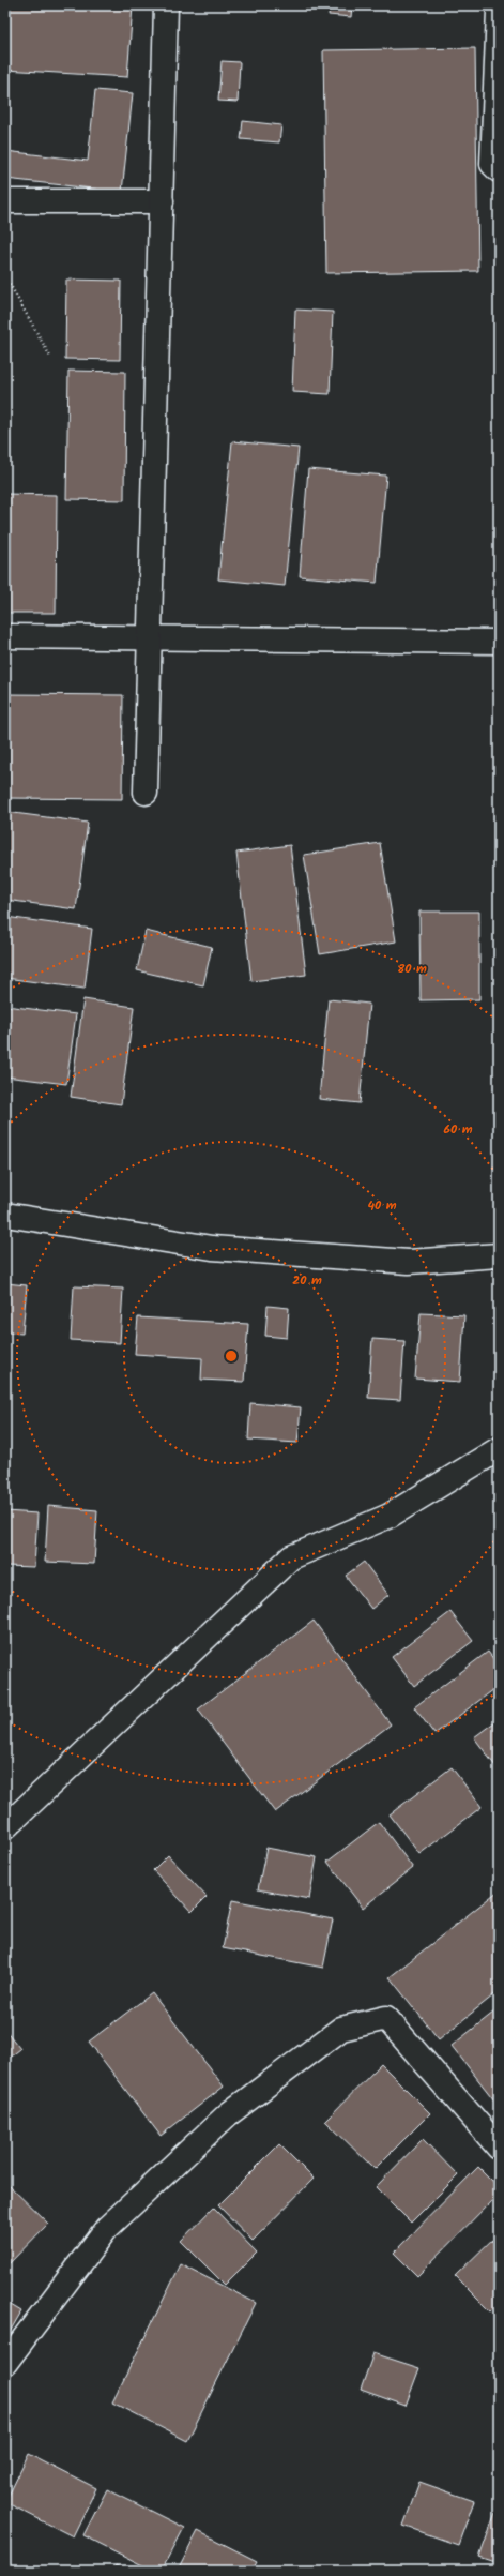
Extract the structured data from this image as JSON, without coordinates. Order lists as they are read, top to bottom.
{
  "rings": [
    "80 m",
    "60 m",
    "40 m",
    "20 m"
  ]
}
